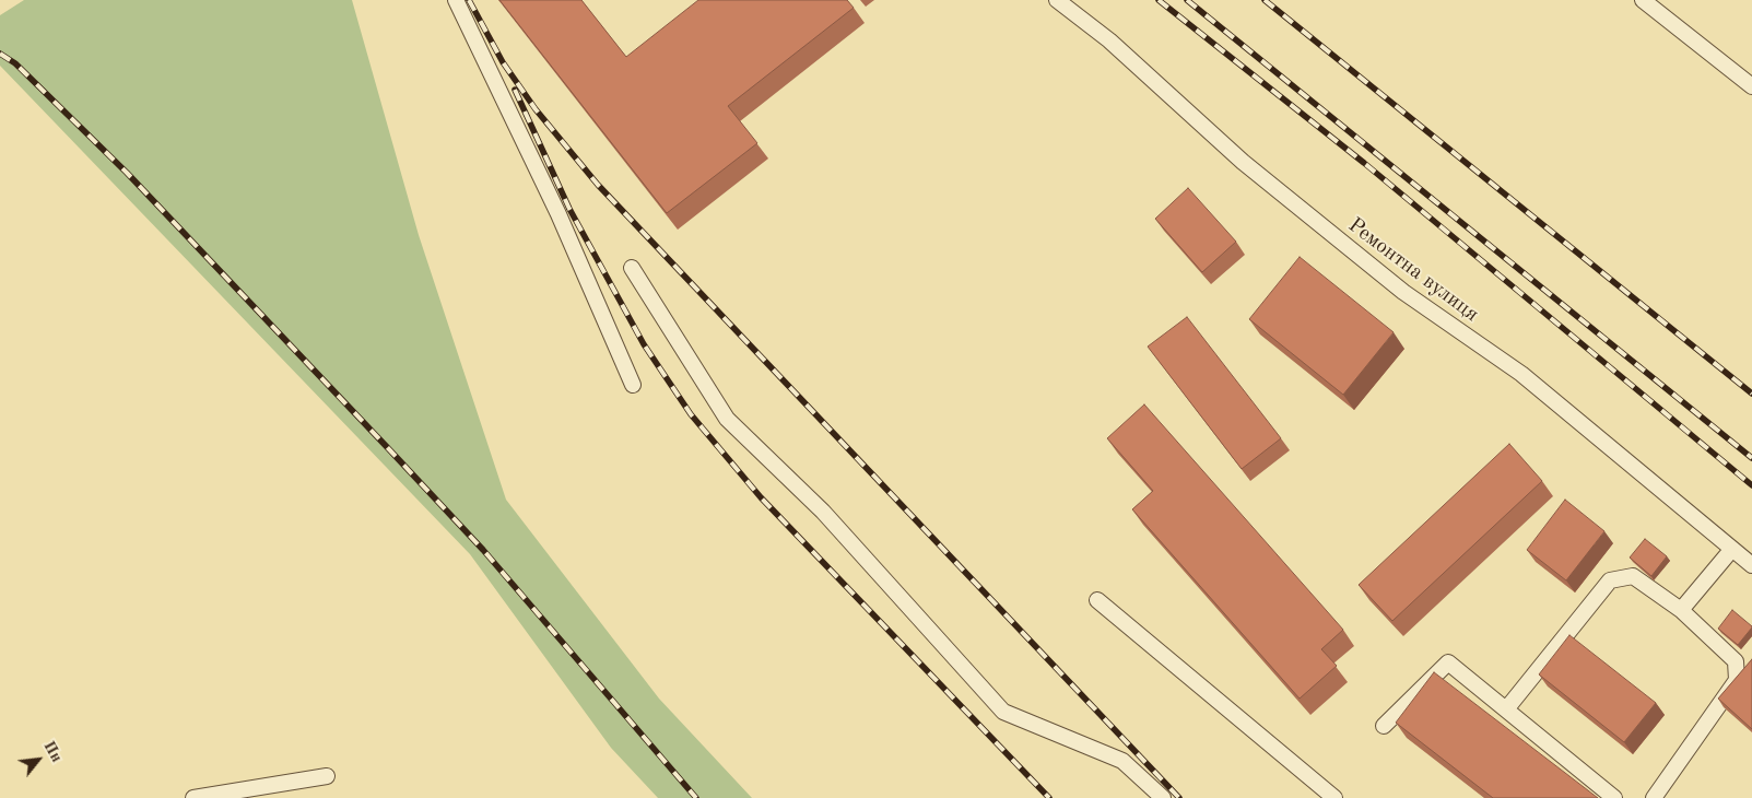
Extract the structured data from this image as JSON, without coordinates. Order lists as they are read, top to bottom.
{
  "streets": {
    "lane": ["Ремонтна вулиця"]
  },
  "north": "top right"
}
